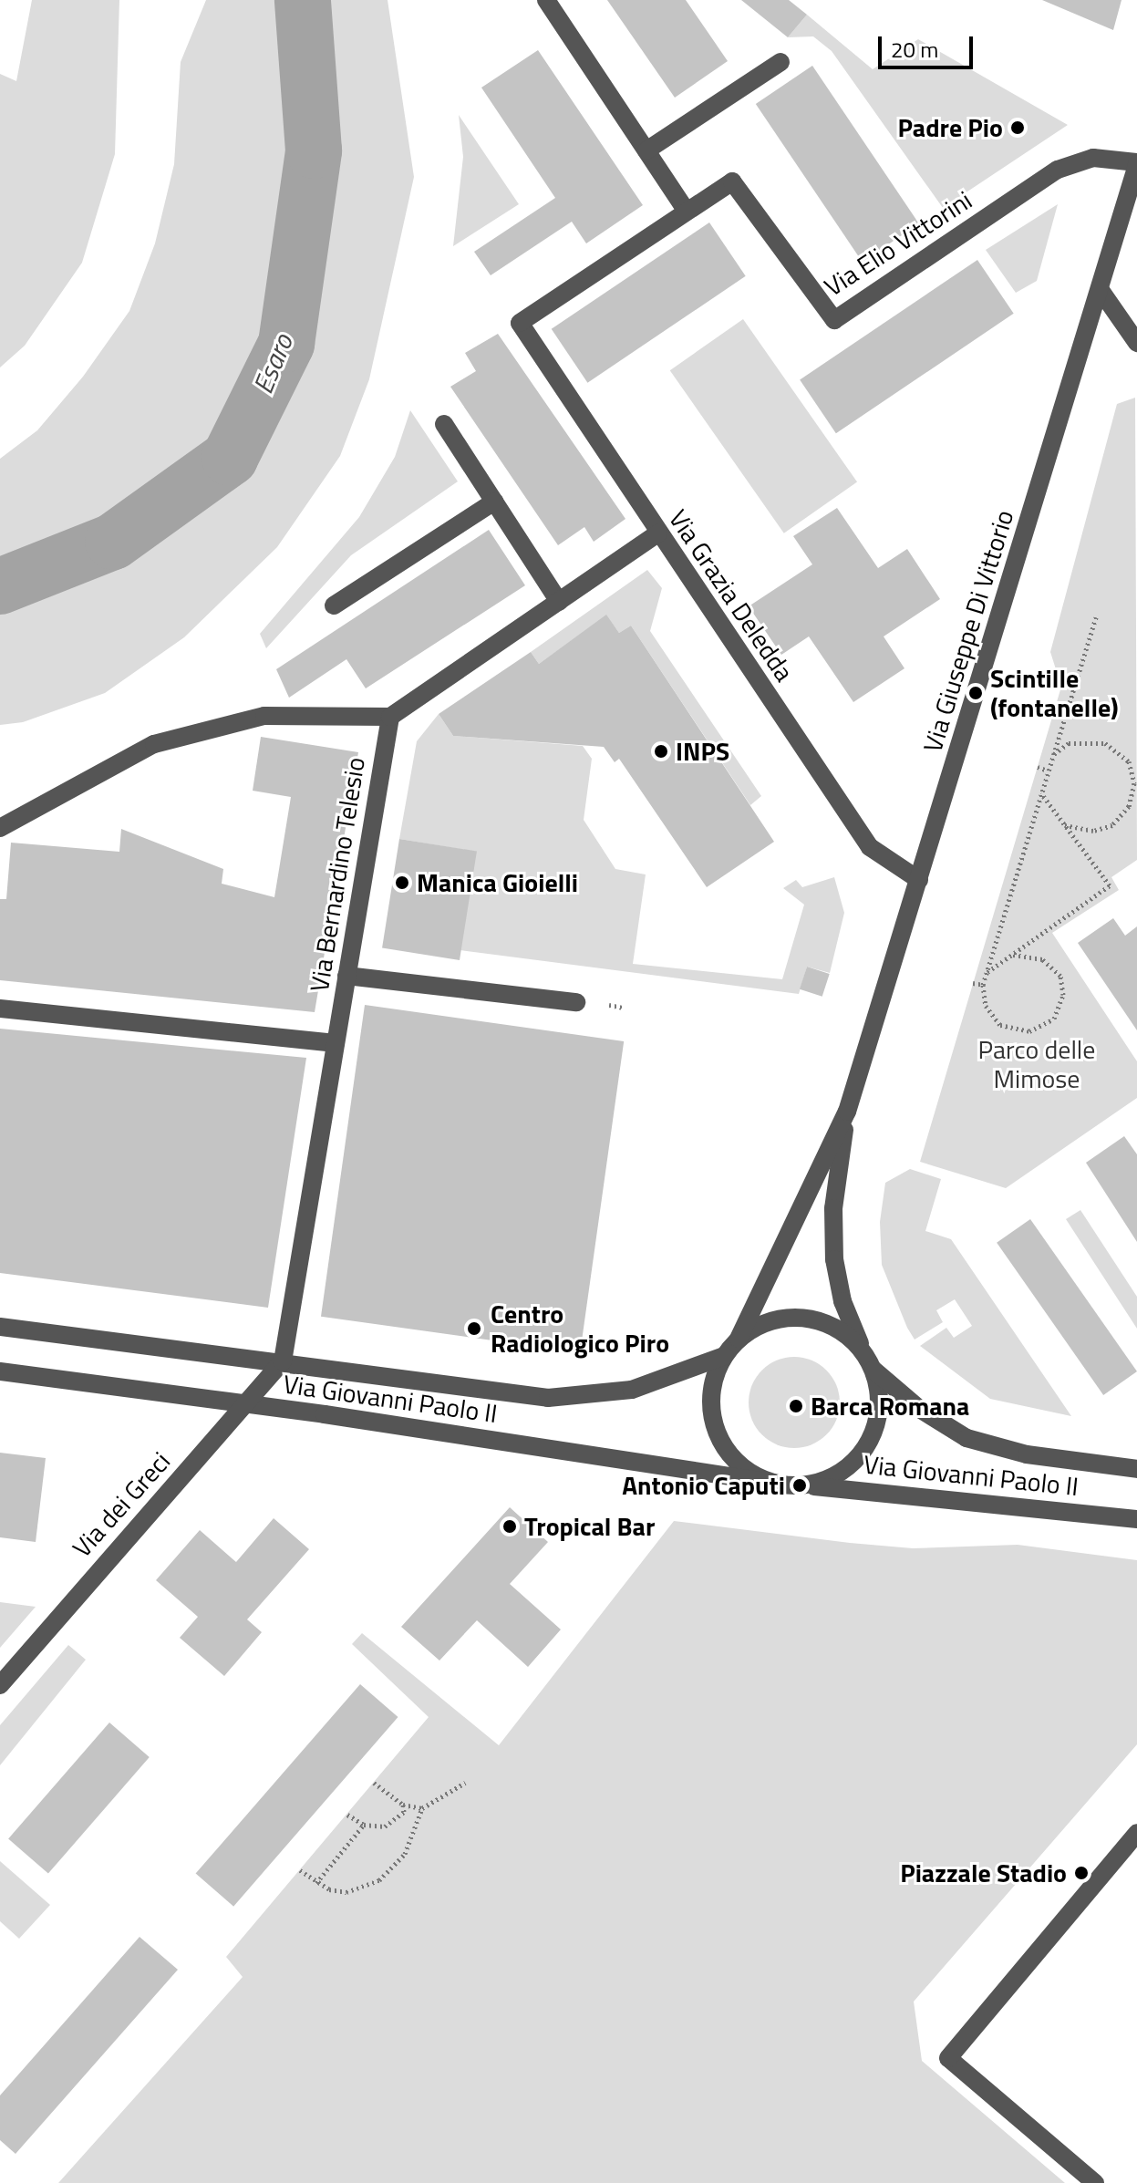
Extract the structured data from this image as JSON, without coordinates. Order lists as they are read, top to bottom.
{
  "streets": {
    "street": [
      "Via Elio Vittorini",
      "Via Grazia Deledda",
      "Via Giuseppe Di Vittorio",
      "Via Bernardino Telesio",
      "Via Giovanni Paolo II",
      "Via dei Greci"
    ]
  },
  "crossings": [
    ["Via Elio Vittorini", "Via Grazia Deledda"],
    ["Via Elio Vittorini", "Via Giuseppe Di Vittorio"],
    ["Via Grazia Deledda", "Via Giuseppe Di Vittorio"],
    ["Via Bernardino Telesio", "Via Giovanni Paolo II"],
    ["Via Bernardino Telesio", "Via dei Greci"],
    ["Via Giovanni Paolo II", "Via dei Greci"]
  ],
  "water": ["Esaro"],
  "parks": ["Parco delle Mimose"],
  "places": [
    "Padre Pio",
    "Scintille (fontanelle)",
    "INPS",
    "Manica Gioielli",
    "Centro Radiologico Piro",
    "Barca Romana",
    "Antonio Caputi",
    "Tropical Bar",
    "Piazzale Stadio"
  ],
  "scale_bar": "20 m"
}
